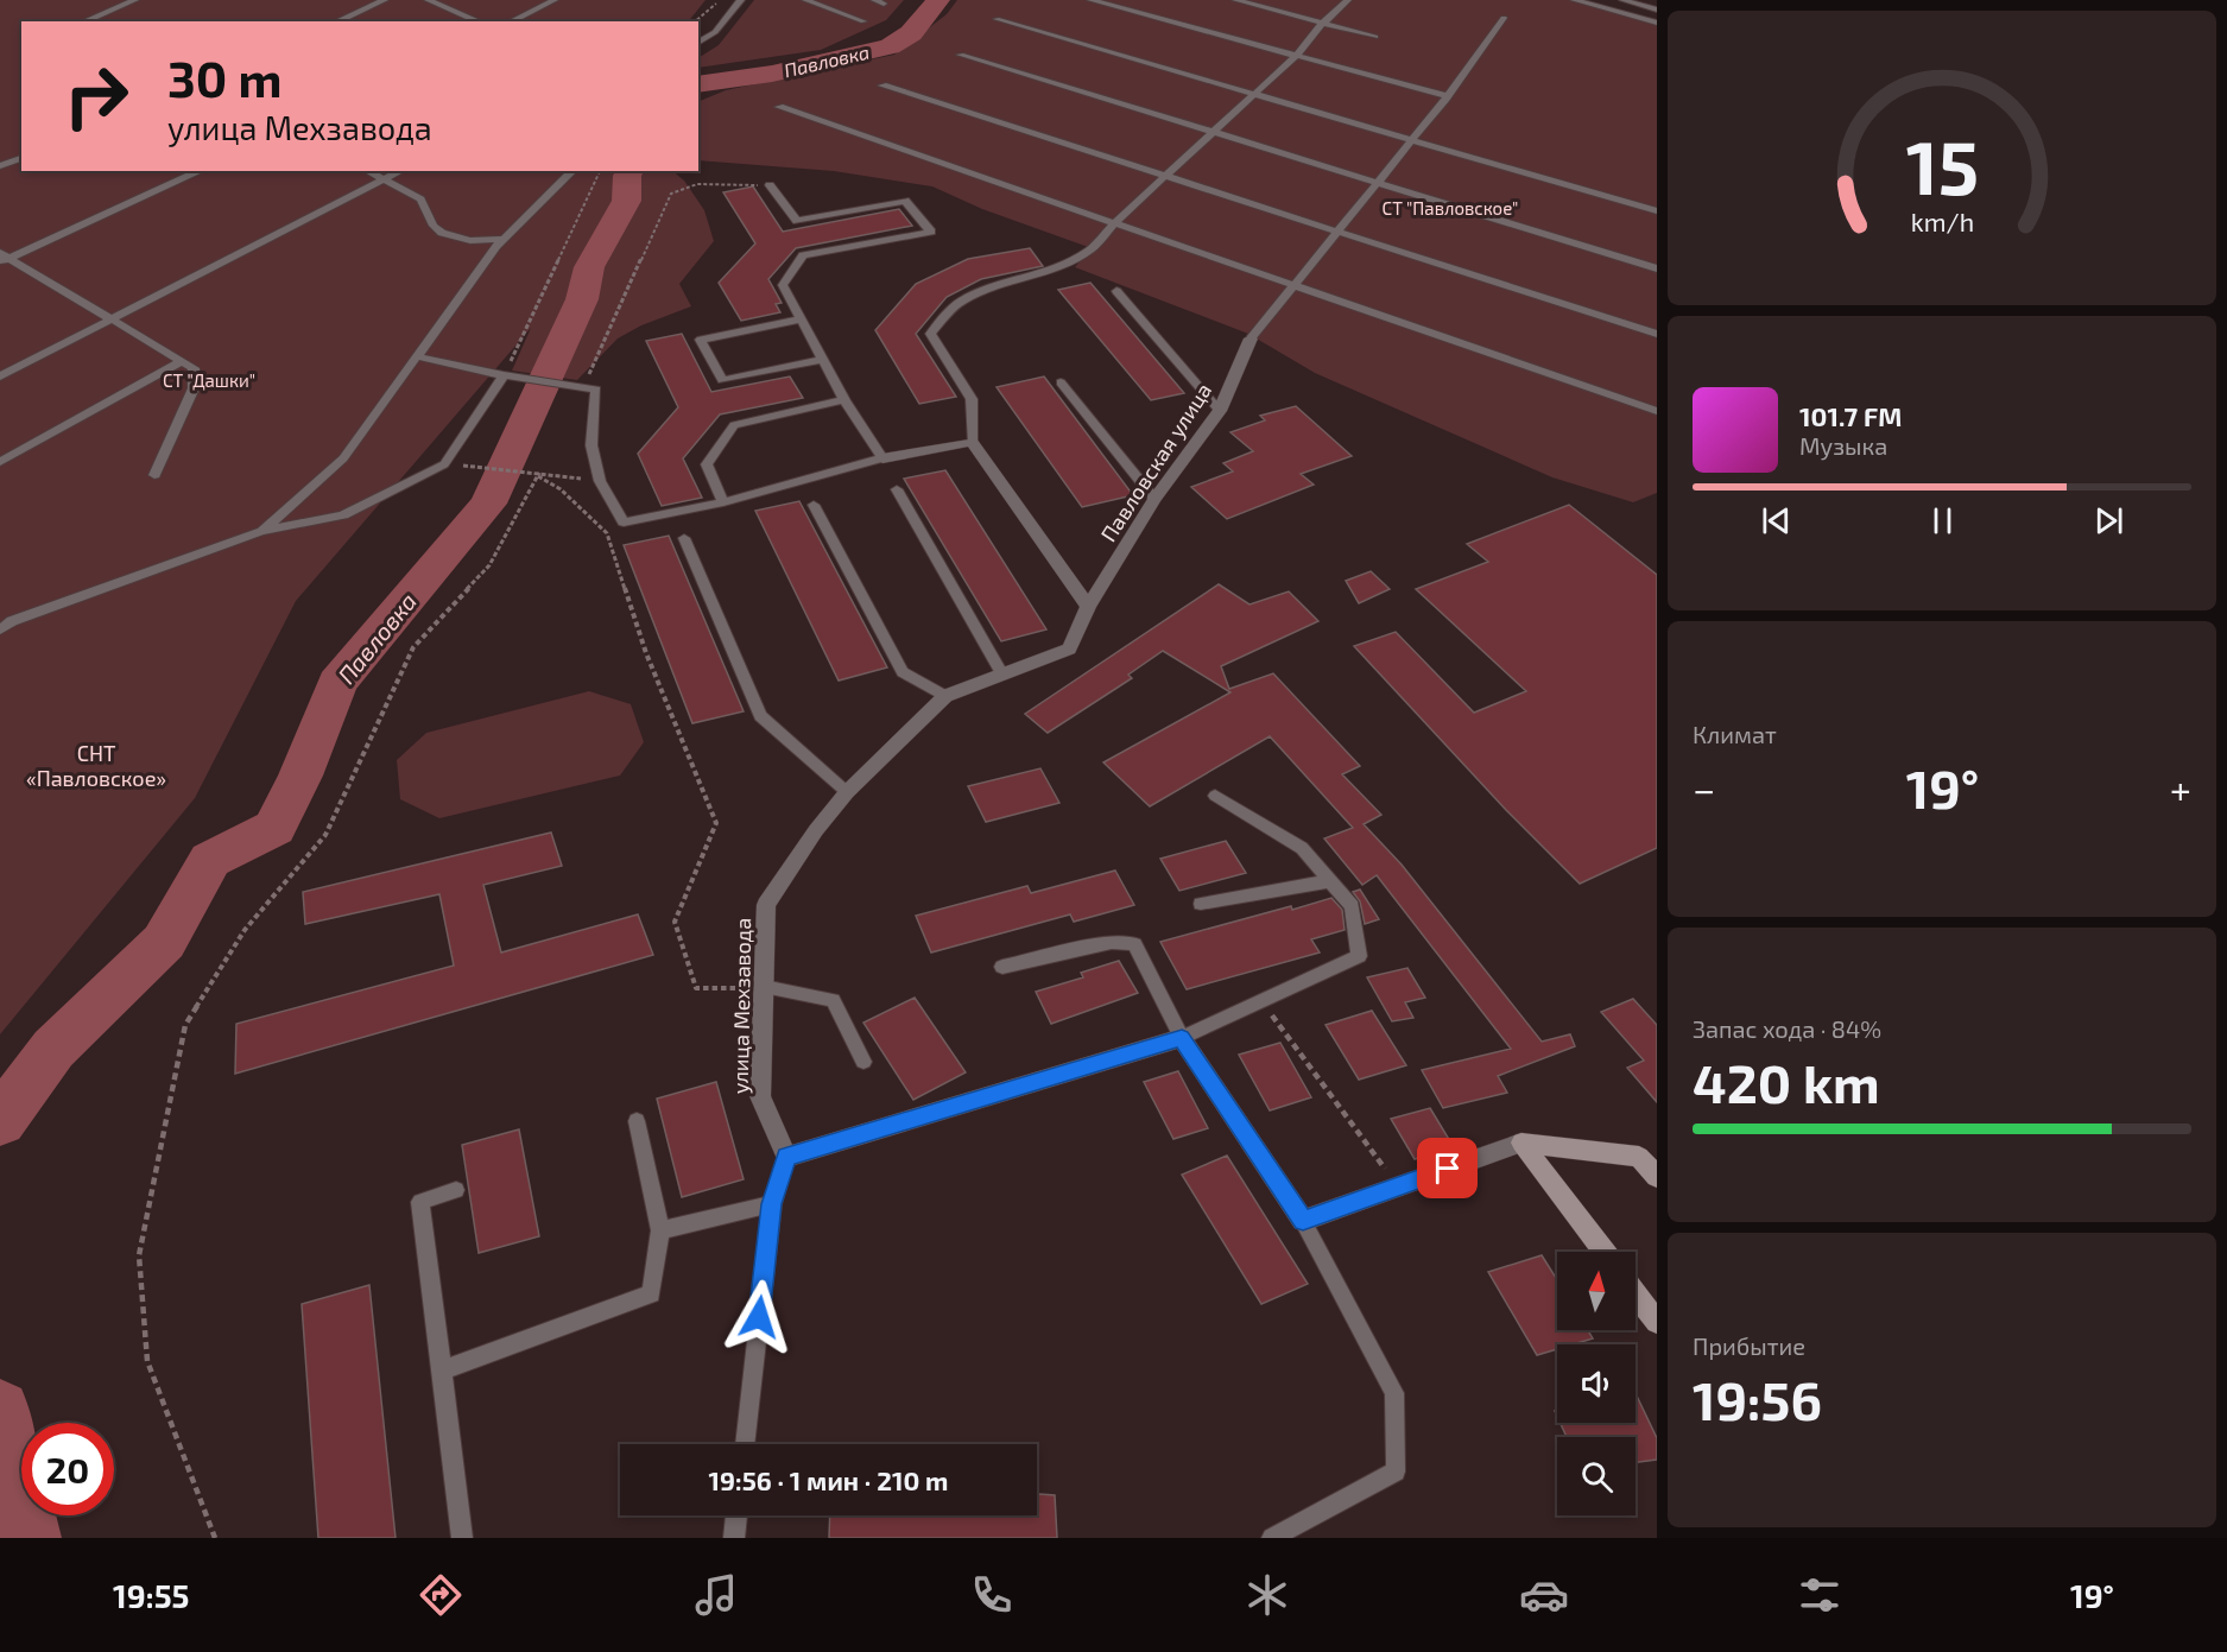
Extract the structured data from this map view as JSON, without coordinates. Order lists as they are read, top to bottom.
{
  "streets": {
    "street": ["Павловская улица", "улица Мехзавода"]
  },
  "crossings": [
    ["Павловская улица", "улица Мехзавода"]
  ],
  "water": ["Павловка"],
  "parks": ["СТ \"Павловское\"", "СТ \"Дашки\"", "СНТ «Павловское»"],
  "north": "top",
  "page": {
    "turn": ["30 m", "улица Мехзавода"],
    "song": ["101.7 FM", "Музыка"],
    "tile": [
      "Климат",
      ["Запас хода · 84%", "420 km"],
      ["Прибытие", "19:56"]
    ],
    "heat": ["−", "19°", "+"],
    "limit": "20",
    "trip": "19:56 · 1 мин · 210 m",
    "tabs": ["19:55", "19°"],
    "gauge": ["15", "km/h"]
  }
}
